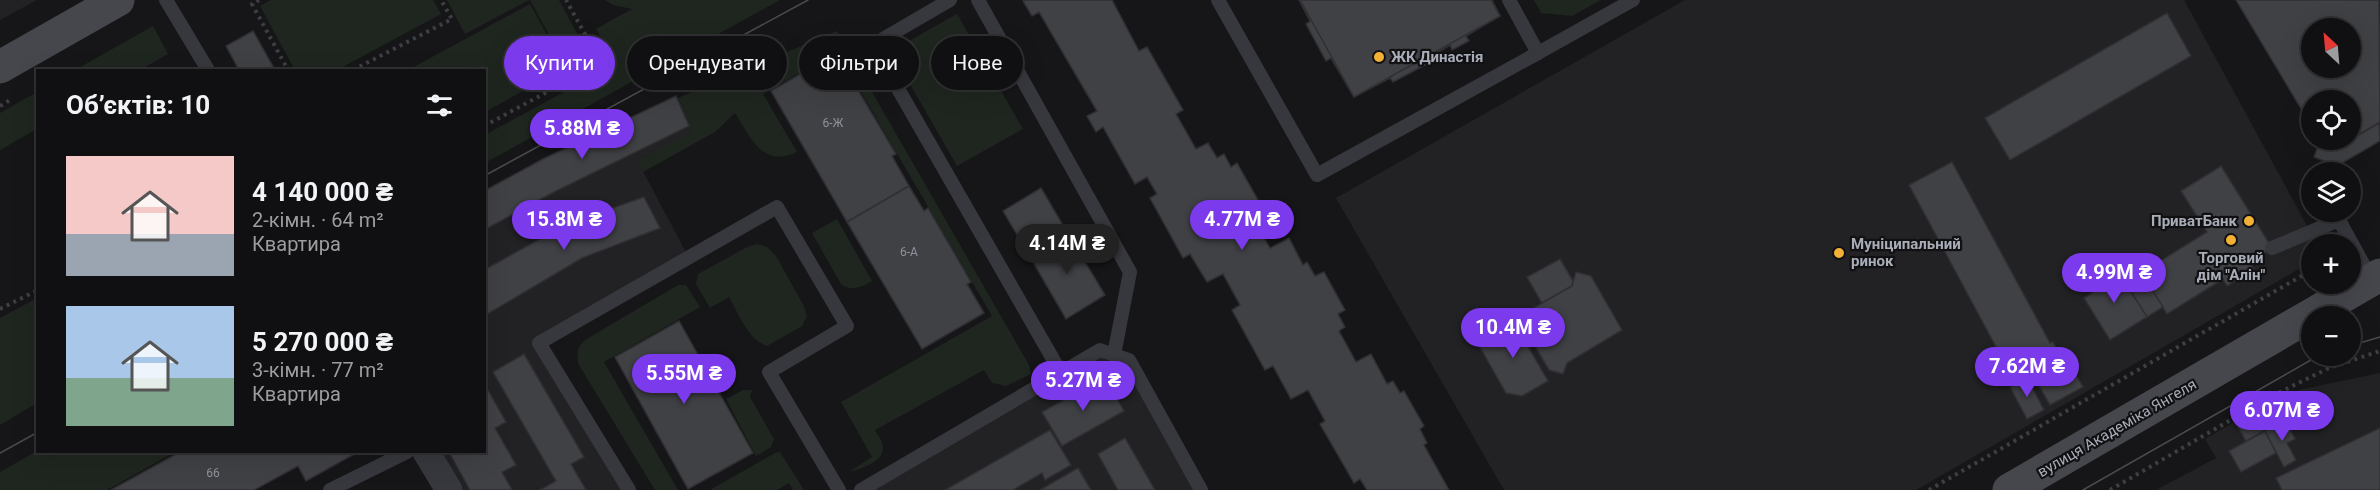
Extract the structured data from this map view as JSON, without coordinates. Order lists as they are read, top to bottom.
{
  "streets": {
    "main road": ["вулиця Академіка Янгеля"]
  },
  "places": [
    "ЖК Династія",
    "ПриватБанк",
    "Торговий дім \"Алін\"",
    "Муніципальний ринок"
  ],
  "house_numbers": ["6-Ж", "6-А", "66"],
  "north": "top left",
  "page": {
    "map_buttons": ["+", "−"],
    "chip": [
      "Купити",
      "Орендувати",
      "Фільтри",
      "Нове"
    ],
    "heading": "Об’єктів: 10",
    "price": [
      "5.88M ₴",
      "15.8M ₴",
      "4.77M ₴",
      "4.14M ₴",
      "4.99M ₴",
      "10.4M ₴",
      "7.62M ₴",
      "5.55M ₴",
      "5.27M ₴",
      "6.07M ₴"
    ],
    "list": [
      {
        "name": "4 140 000 ₴",
        "note": "2-кімн. · 64 m² · Квартира"
      },
      {
        "name": "5 270 000 ₴",
        "note": "3-кімн. · 77 m² · Квартира"
      }
    ]
  }
}
